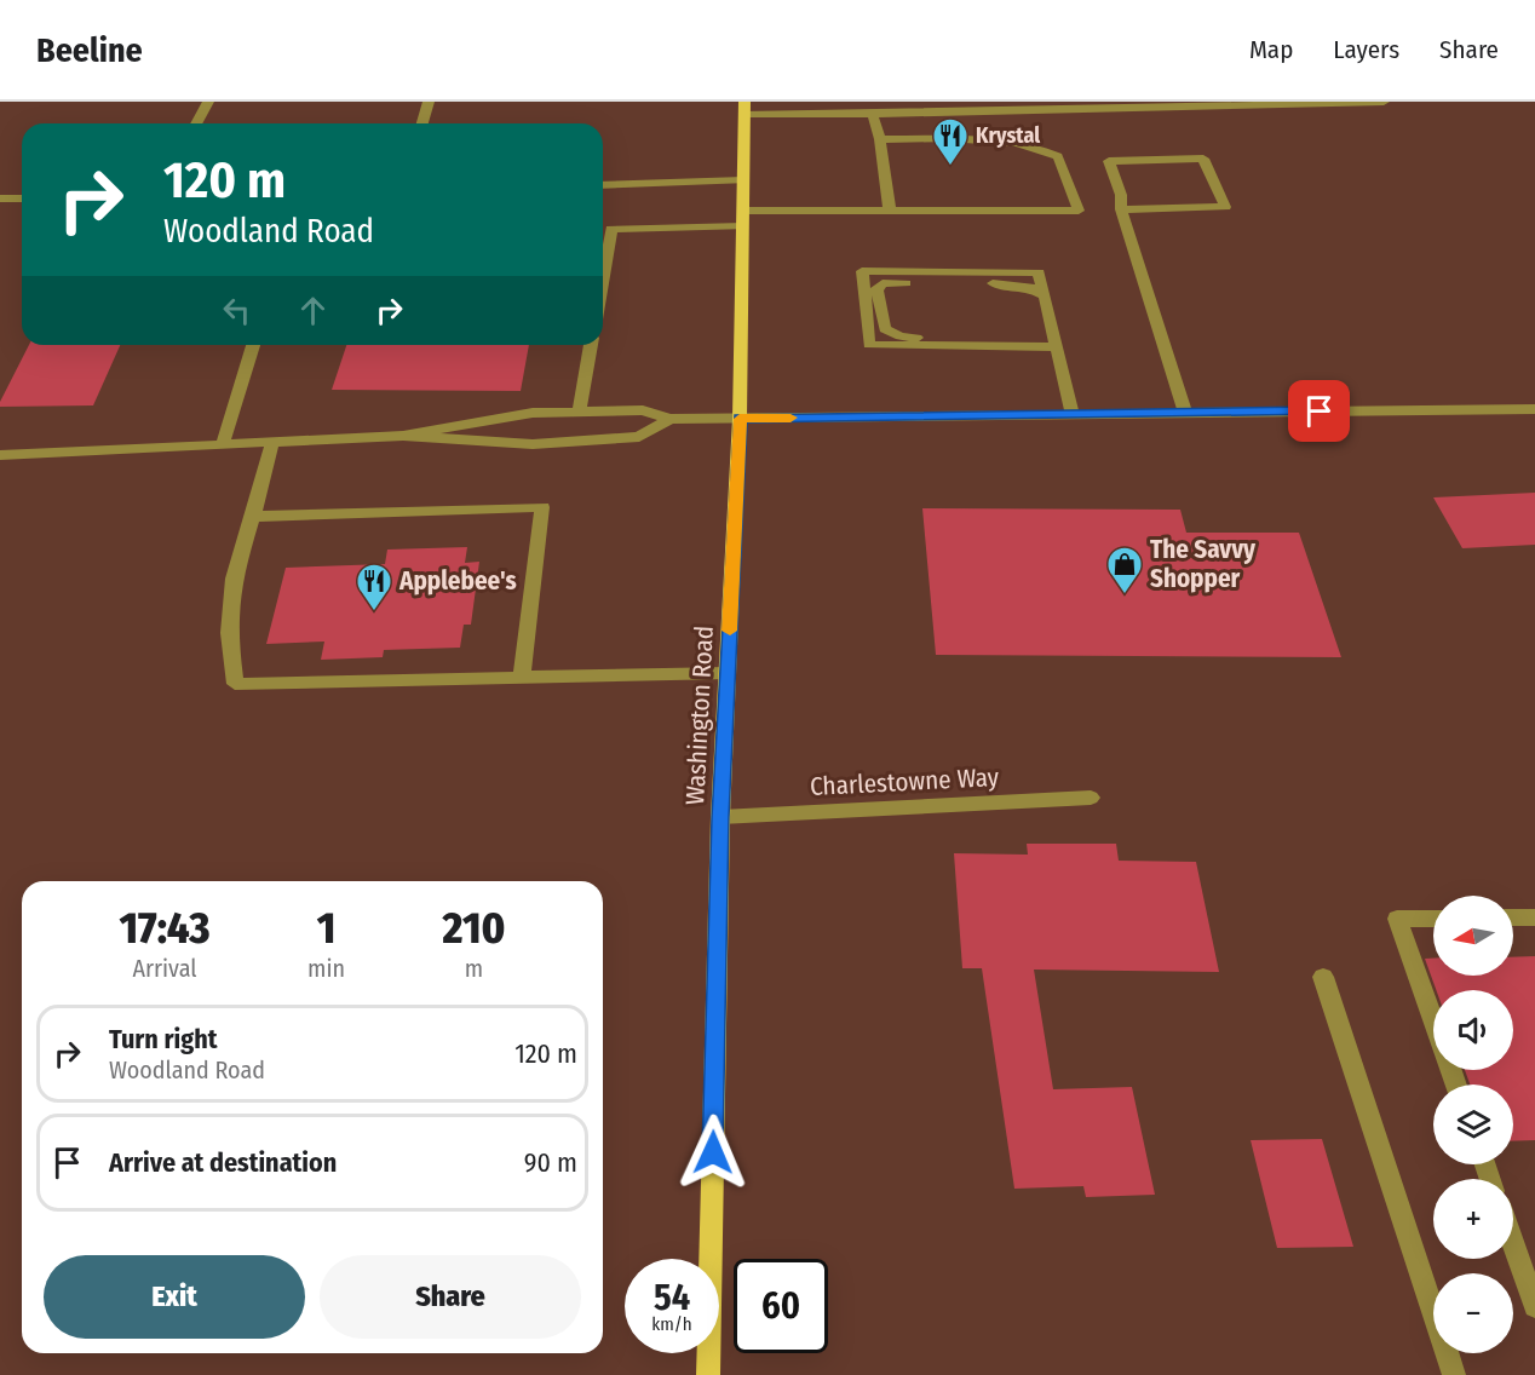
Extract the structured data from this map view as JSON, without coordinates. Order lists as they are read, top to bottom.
{
  "streets": {
    "main road": ["Washington Road"],
    "street": ["Charlestowne Way"]
  },
  "crossings": [
    ["Washington Road", "Charlestowne Way"]
  ],
  "places": {
    "restaurant": ["Krystal", "Applebee's"],
    "shop": ["The Savvy Shopper"]
  },
  "north": "left",
  "page": {
    "header": "Beeline",
    "nav": ["Map", "Layers", "Share"],
    "turn": ["120 m", "Woodland Road"],
    "eta": [
      "17:43",
      "Arrival",
      "1",
      "min",
      "210",
      "m"
    ],
    "map_buttons": ["+", "−"],
    "list": [
      {
        "name": "Turn right",
        "note": "Woodland Road",
        "value": "120 m"
      },
      {
        "name": "Arrive at destination",
        "value": "90 m"
      }
    ],
    "buttons": ["Exit", "Share"],
    "speed": "54 km/h",
    "limit": "60"
  }
}
